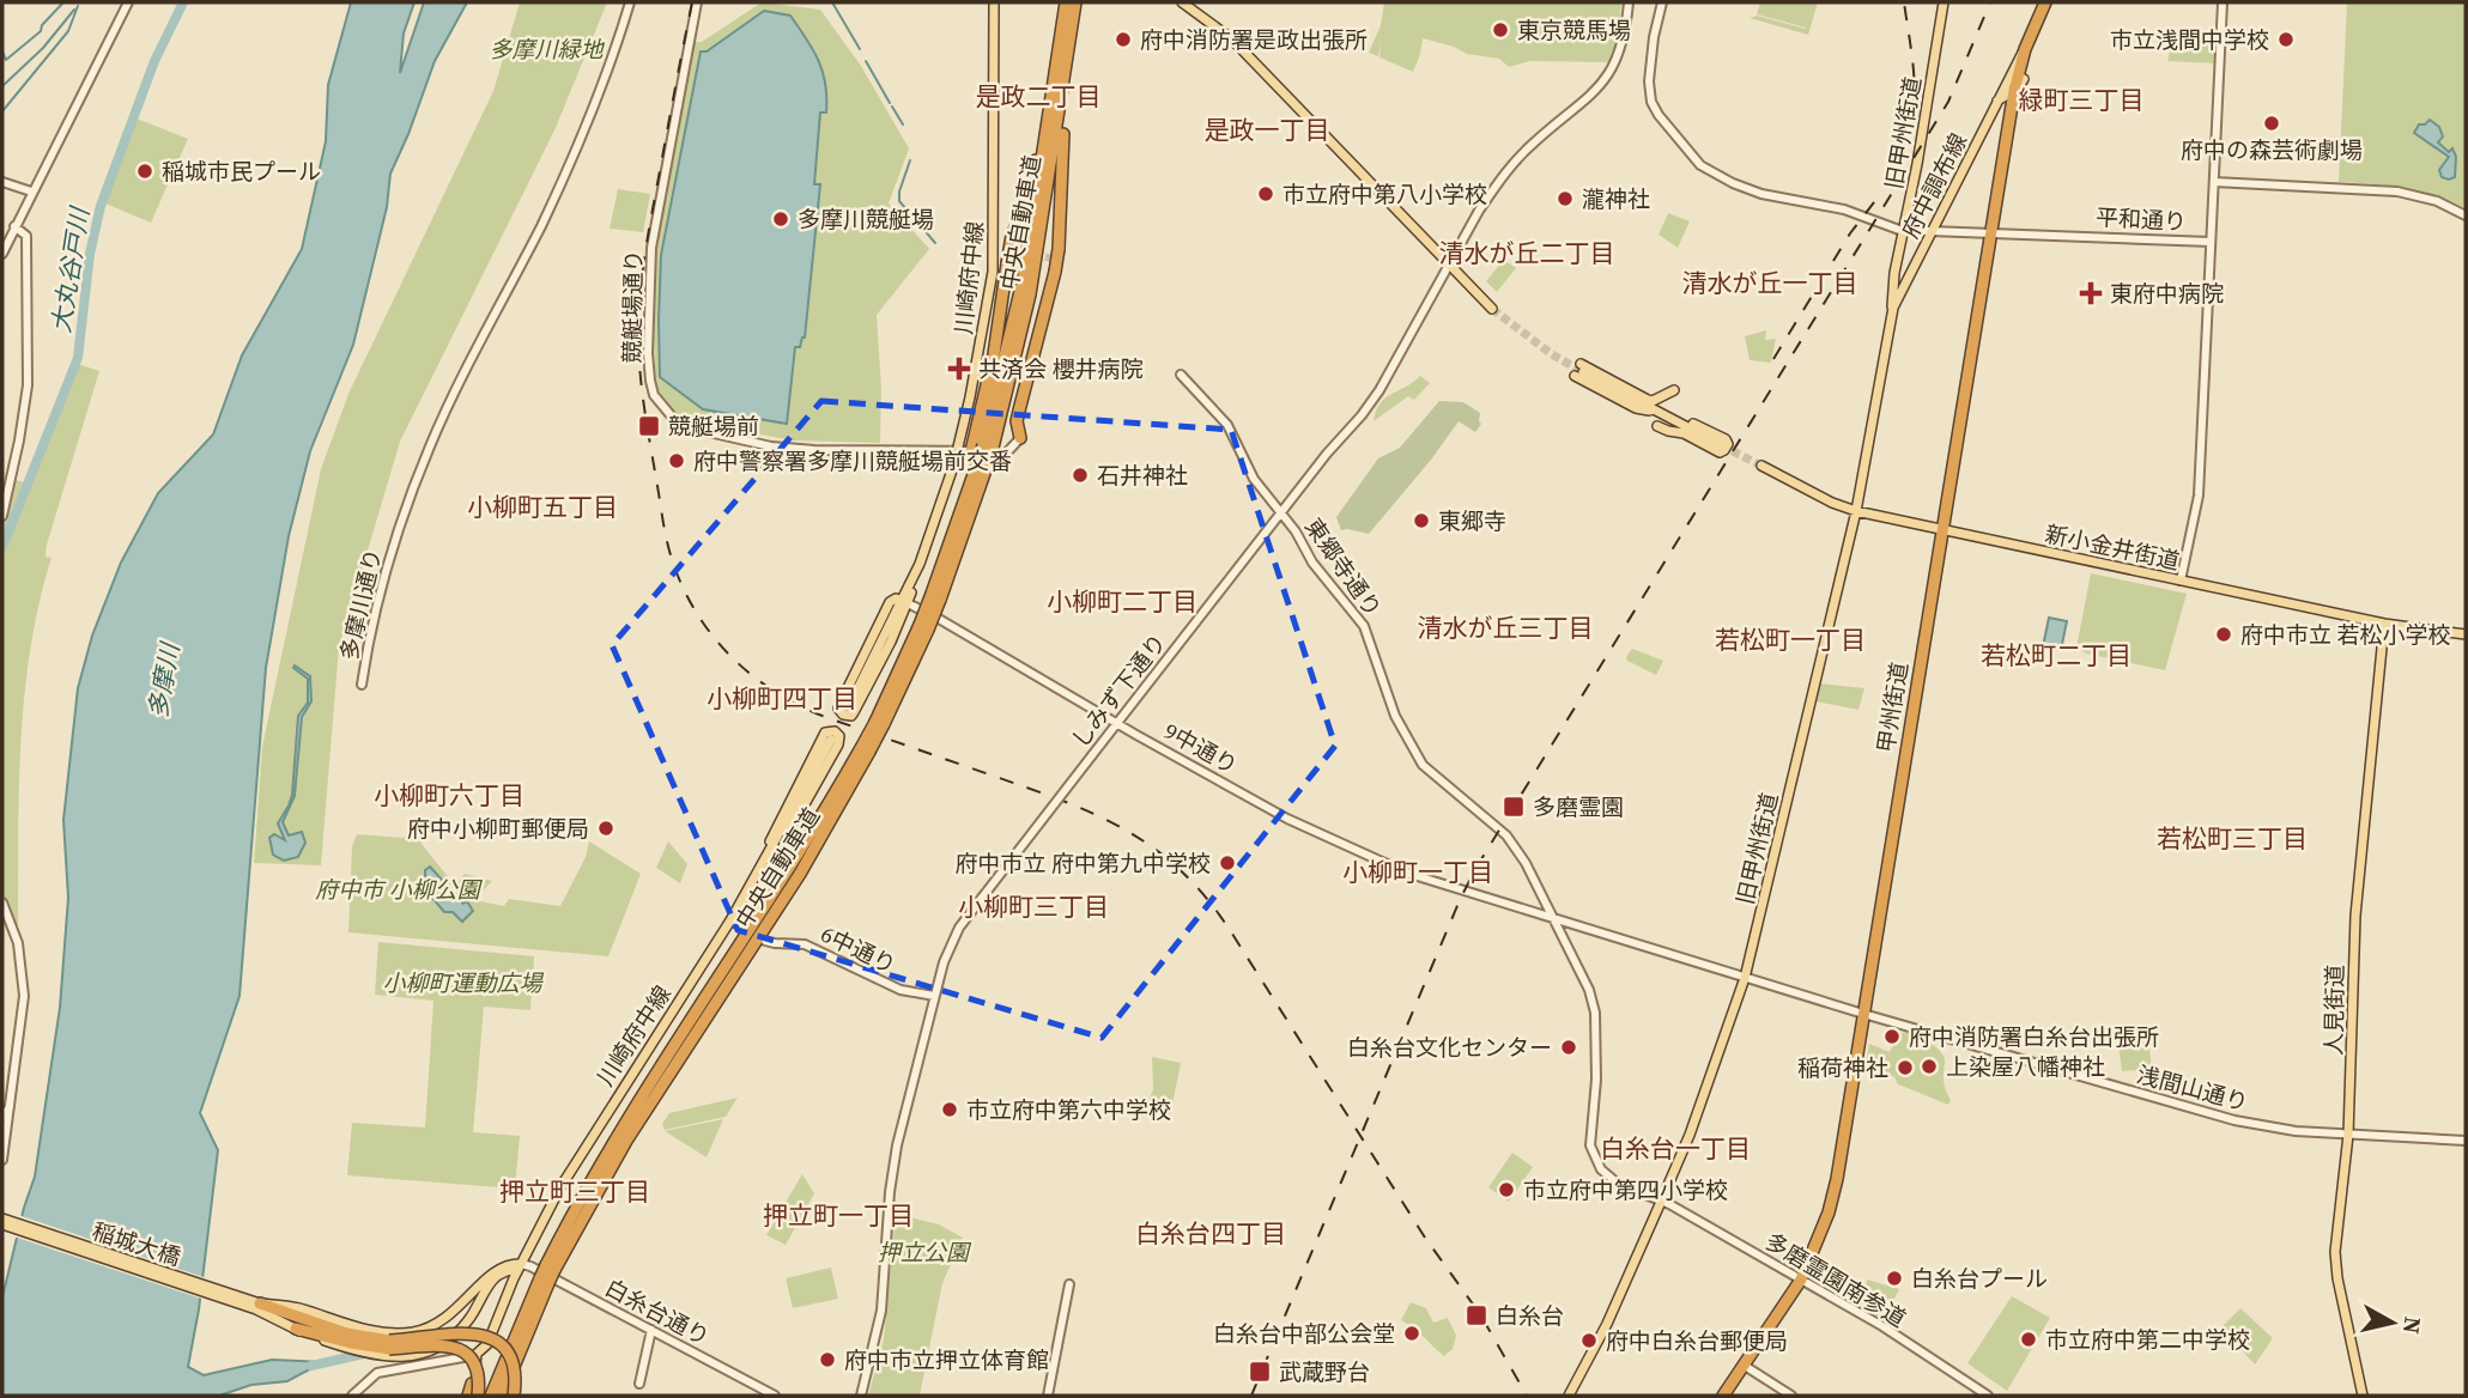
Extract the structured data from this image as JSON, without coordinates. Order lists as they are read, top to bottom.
{
  "streets": {
    "highway": ["中央自動車道", "甲州街道"],
    "main road": [
      "旧甲州街道",
      "府中調布線",
      "川崎府中線",
      "新小金井街道",
      "人見街道",
      "稲城大橋"
    ],
    "street": [
      "平和通り",
      "競艇場通り",
      "東郷寺通り",
      "多摩川通り",
      "しみず下通り",
      "9中通り",
      "6中通り",
      "浅間山通り",
      "多磨霊園南参道",
      "白糸台通り"
    ]
  },
  "crossings": [
    ["旧甲州街道", "府中調布線"],
    ["旧甲州街道", "平和通り"],
    ["旧甲州街道", "新小金井街道"],
    ["旧甲州街道", "多磨霊園南参道"],
    ["府中調布線", "平和通り"],
    ["府中調布線", "甲州街道"],
    ["平和通り", "甲州街道"],
    ["中央自動車道", "競艇場通り"],
    ["川崎府中線", "競艇場通り"],
    ["川崎府中線", "白糸台通り"],
    ["新小金井街道", "甲州街道"],
    ["新小金井街道", "人見街道"],
    ["東郷寺通り", "しみず下通り"],
    ["東郷寺通り", "9中通り"],
    ["しみず下通り", "9中通り"],
    ["しみず下通り", "6中通り"],
    ["甲州街道", "浅間山通り"],
    ["甲州街道", "多磨霊園南参道"],
    ["人見街道", "浅間山通り"]
  ],
  "districts": [
    "是政二丁目",
    "緑町三丁目",
    "是政一丁目",
    "清水が丘二丁目",
    "清水が丘一丁目",
    "小柳町五丁目",
    "小柳町二丁目",
    "清水が丘三丁目",
    "若松町一丁目",
    "若松町二丁目",
    "小柳町四丁目",
    "小柳町六丁目",
    "若松町三丁目",
    "小柳町一丁目",
    "小柳町三丁目",
    "白糸台一丁目",
    "押立町三丁目",
    "押立町一丁目",
    "白糸台四丁目"
  ],
  "water": ["大丸谷戸川", "多摩川"],
  "parks": [
    "多摩川緑地",
    "府中市 小柳公園",
    "小柳町運動広場",
    "押立公園"
  ],
  "places": {
    "other": [
      "東京競馬場",
      "府中消防署是政出張所",
      "市立浅間中学校",
      "府中の森芸術劇場",
      "稲城市民プール",
      "市立府中第八小学校",
      "瀧神社",
      "多摩川競艇場",
      "府中警察署多摩川競艇場前交番",
      "石井神社",
      "東郷寺",
      "府中市立 若松小学校",
      "府中小柳町郵便局",
      "府中市立 府中第九中学校",
      "府中消防署白糸台出張所",
      "白糸台文化センター",
      "上染屋八幡神社",
      "稲荷神社",
      "市立府中第六中学校",
      "市立府中第四小学校",
      "白糸台プール",
      "白糸台中部公会堂",
      "市立府中第二中学校",
      "府中白糸台郵便局",
      "府中市立押立体育館"
    ],
    "health": ["東府中病院", "共済会 櫻井病院"],
    "transit": [
      "競艇場前",
      "多磨霊園",
      "白糸台",
      "武蔵野台"
    ]
  },
  "north": "right"
}
